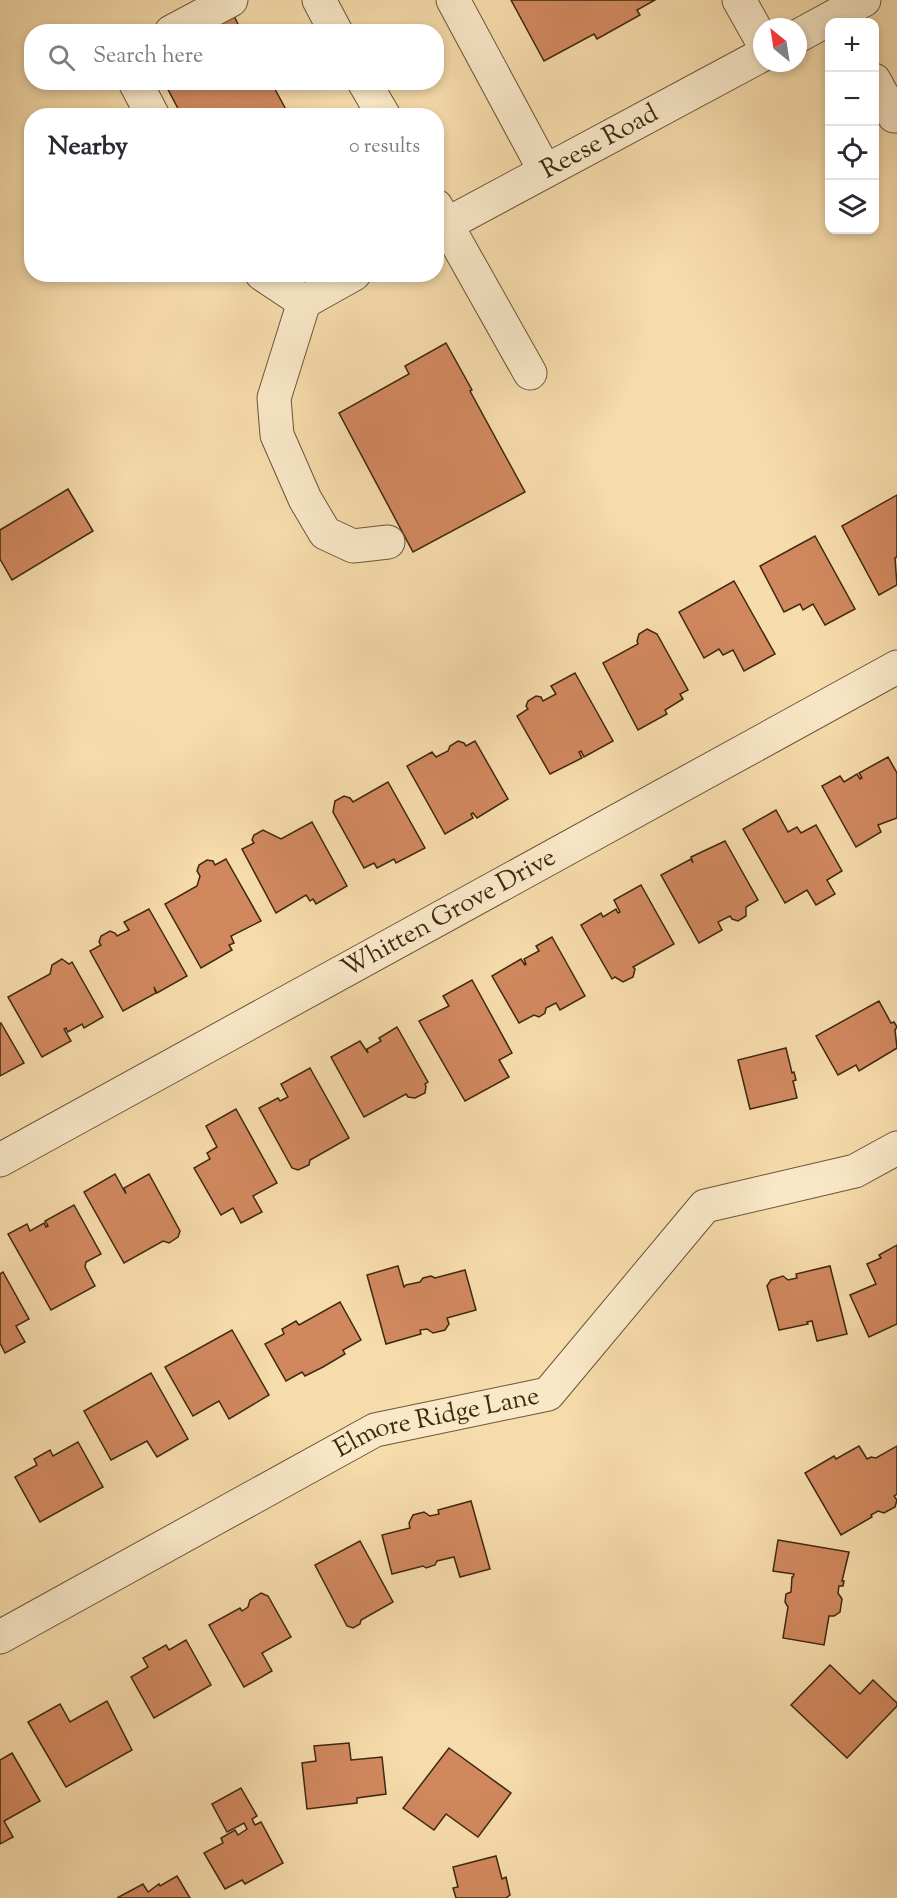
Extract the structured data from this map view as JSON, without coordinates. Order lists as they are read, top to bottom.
{
  "streets": {
    "street": ["Reese Road", "Whitten Grove Drive", "Elmore Ridge Lane"]
  },
  "north": "top left",
  "page": {
    "map_buttons": ["+", "−"],
    "search": "Search here",
    "heading": ["Nearby", "0 results"]
  }
}
